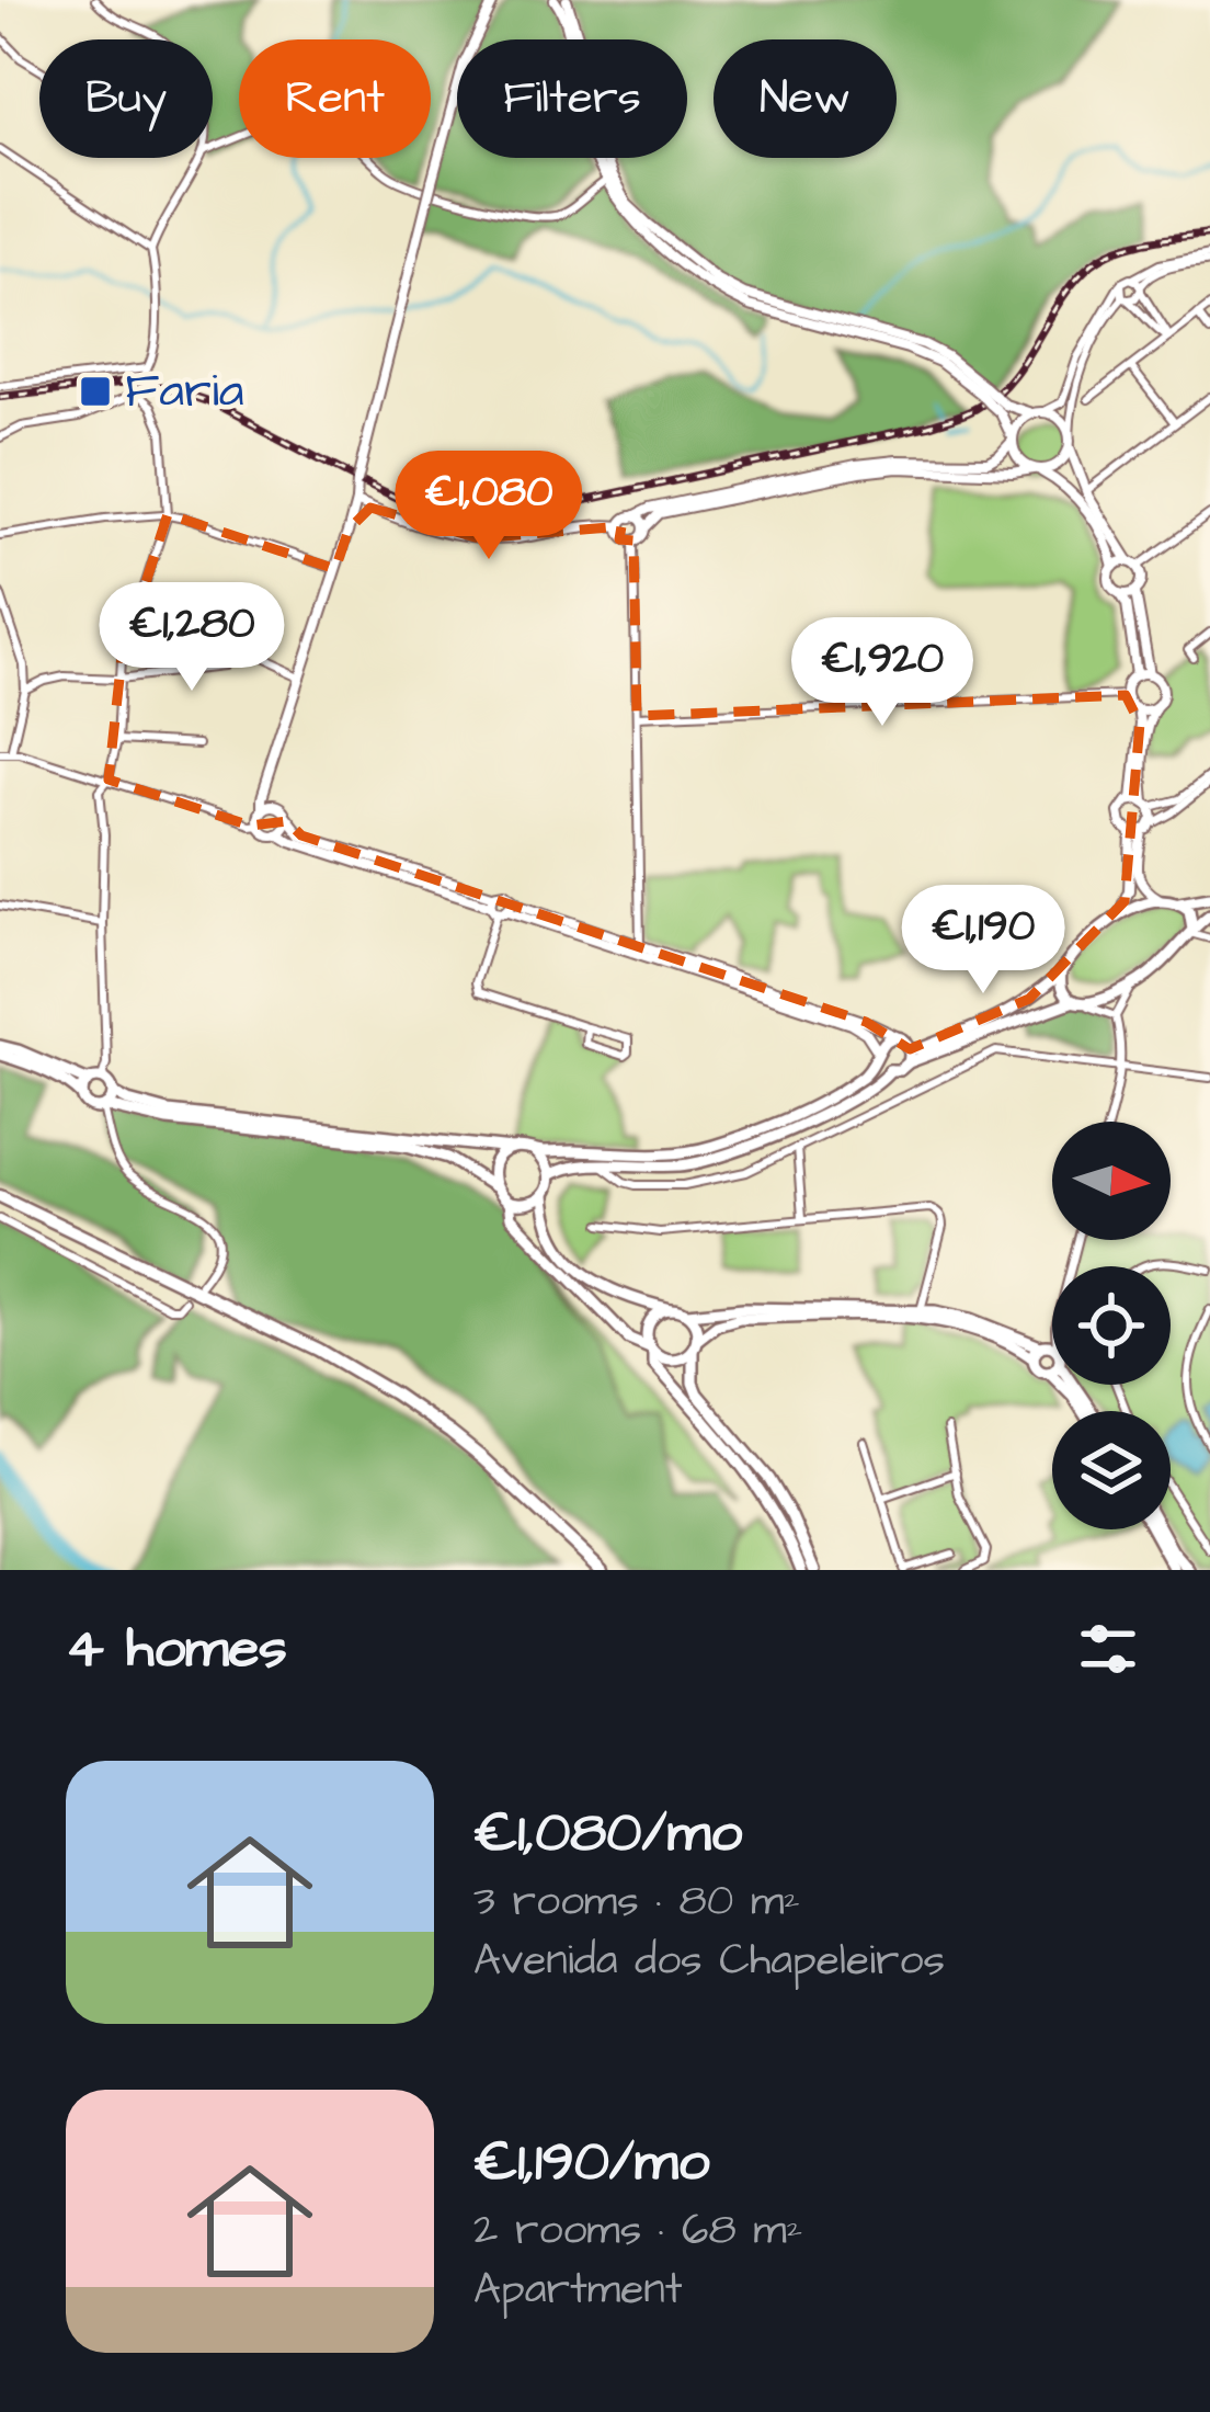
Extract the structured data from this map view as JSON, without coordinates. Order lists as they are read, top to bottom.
{
  "places": {
    "transit": ["Faria"]
  },
  "north": "right",
  "page": {
    "chip": [
      "Buy",
      "Rent",
      "Filters",
      "New"
    ],
    "price": [
      "€1,080",
      "€1,280",
      "€1,920",
      "€1,190"
    ],
    "heading": "4 homes",
    "list": [
      {
        "name": "€1,080/mo",
        "note": "3 rooms · 80 m² · Avenida dos Chapeleiros"
      },
      {
        "name": "€1,190/mo",
        "note": "2 rooms · 68 m² · Apartment"
      }
    ]
  }
}
